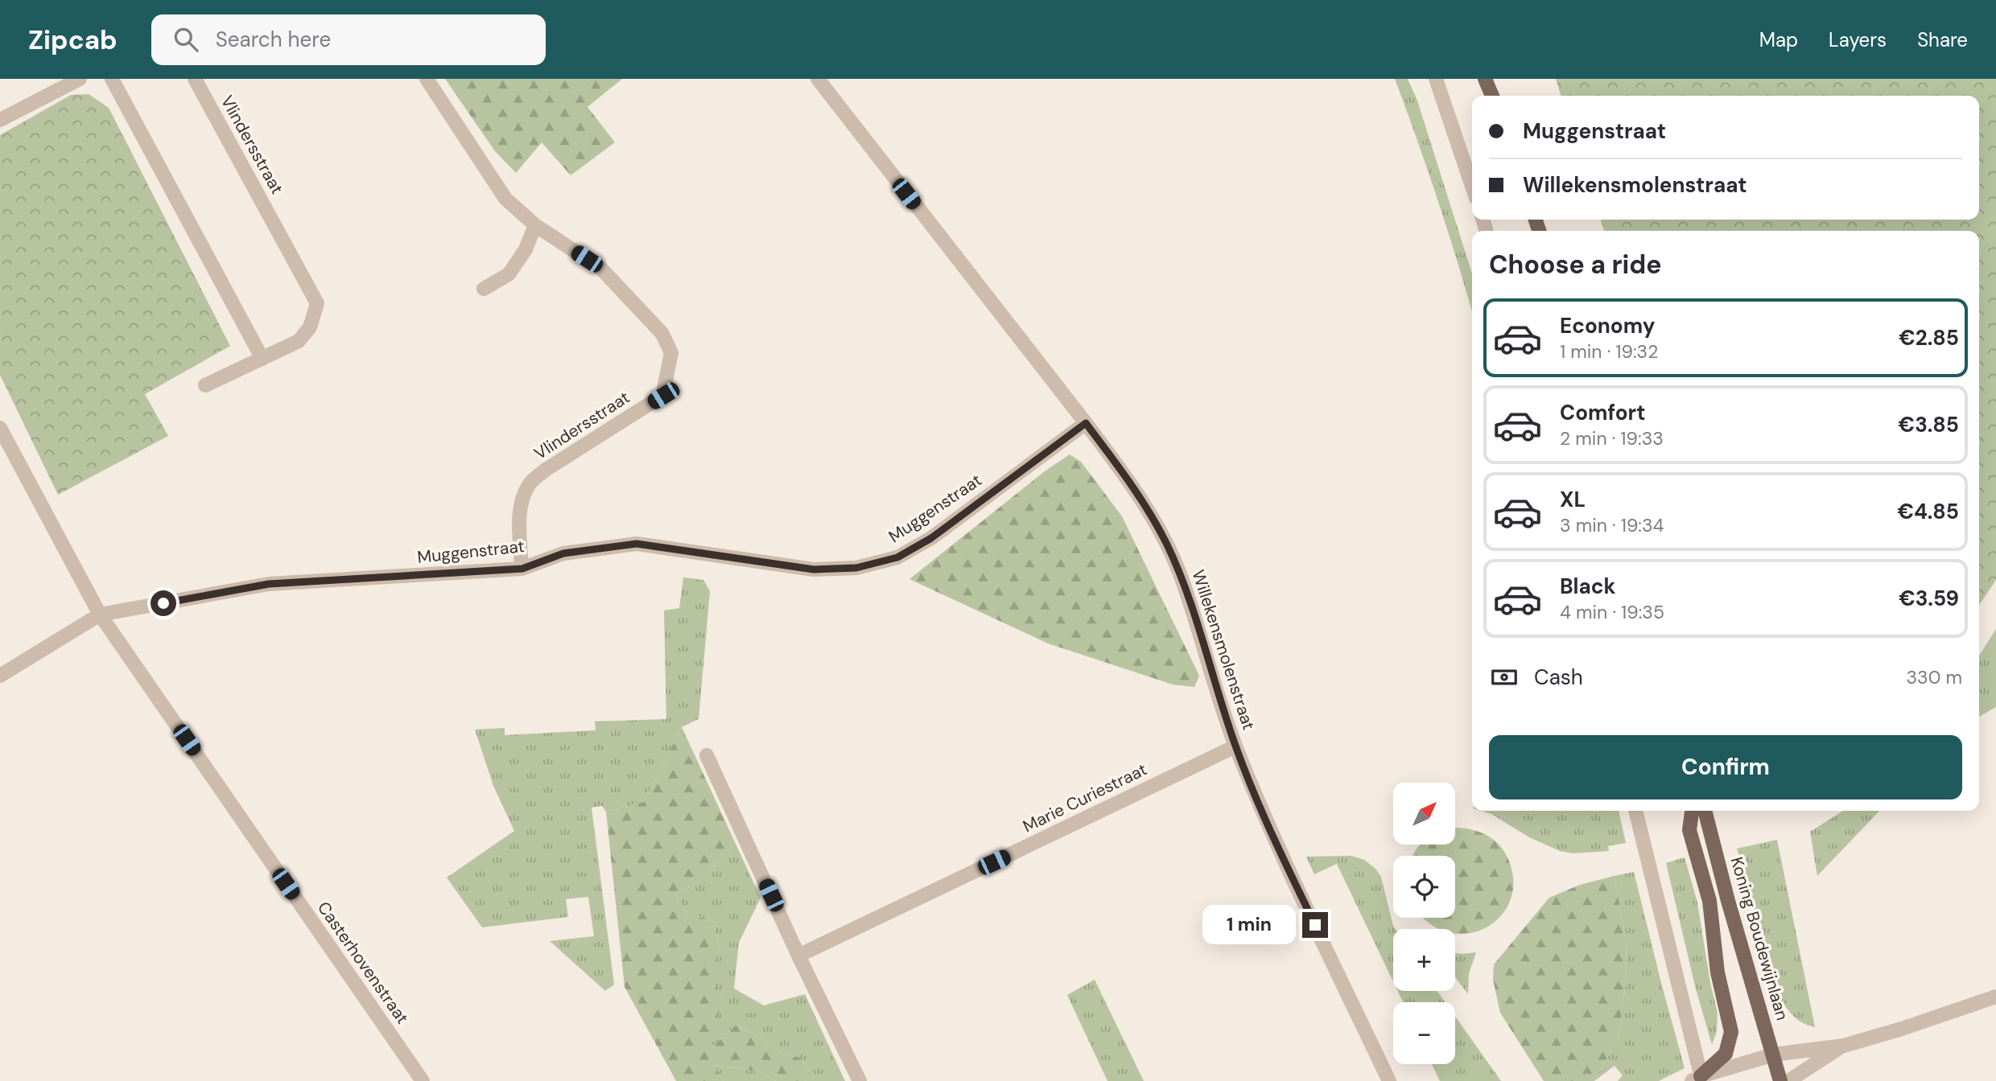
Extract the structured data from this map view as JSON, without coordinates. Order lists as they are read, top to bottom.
{
  "streets": {
    "main road": ["Koning Boudewijnlaan"],
    "street": [
      "Vlindersstraat",
      "Muggenstraat",
      "Willekensmolenstraat",
      "Marie Curiestraat",
      "Casterhovenstraat"
    ]
  },
  "crossings": [
    ["Vlindersstraat", "Muggenstraat"],
    ["Muggenstraat", "Willekensmolenstraat"],
    ["Muggenstraat", "Casterhovenstraat"],
    ["Willekensmolenstraat", "Marie Curiestraat"]
  ],
  "north": "top right",
  "page": {
    "header": "Zipcab",
    "search": "Search here",
    "nav": ["Map", "Layers", "Share"],
    "banner": ["Muggenstraat", "Willekensmolenstraat"],
    "heading": "Choose a ride",
    "list": [
      {
        "name": "Economy",
        "note": "1 min · 19:32",
        "value": "€2.85"
      },
      {
        "name": "Comfort",
        "note": "2 min · 19:33",
        "value": "€3.85"
      },
      {
        "name": "XL",
        "note": "3 min · 19:34",
        "value": "€4.85"
      },
      {
        "name": "Black",
        "note": "4 min · 19:35",
        "value": "€3.59"
      }
    ],
    "pay": ["Cash", "330 m"],
    "buttons": "Confirm",
    "map_buttons": ["+", "−"],
    "bubble": "1 min"
  }
}
